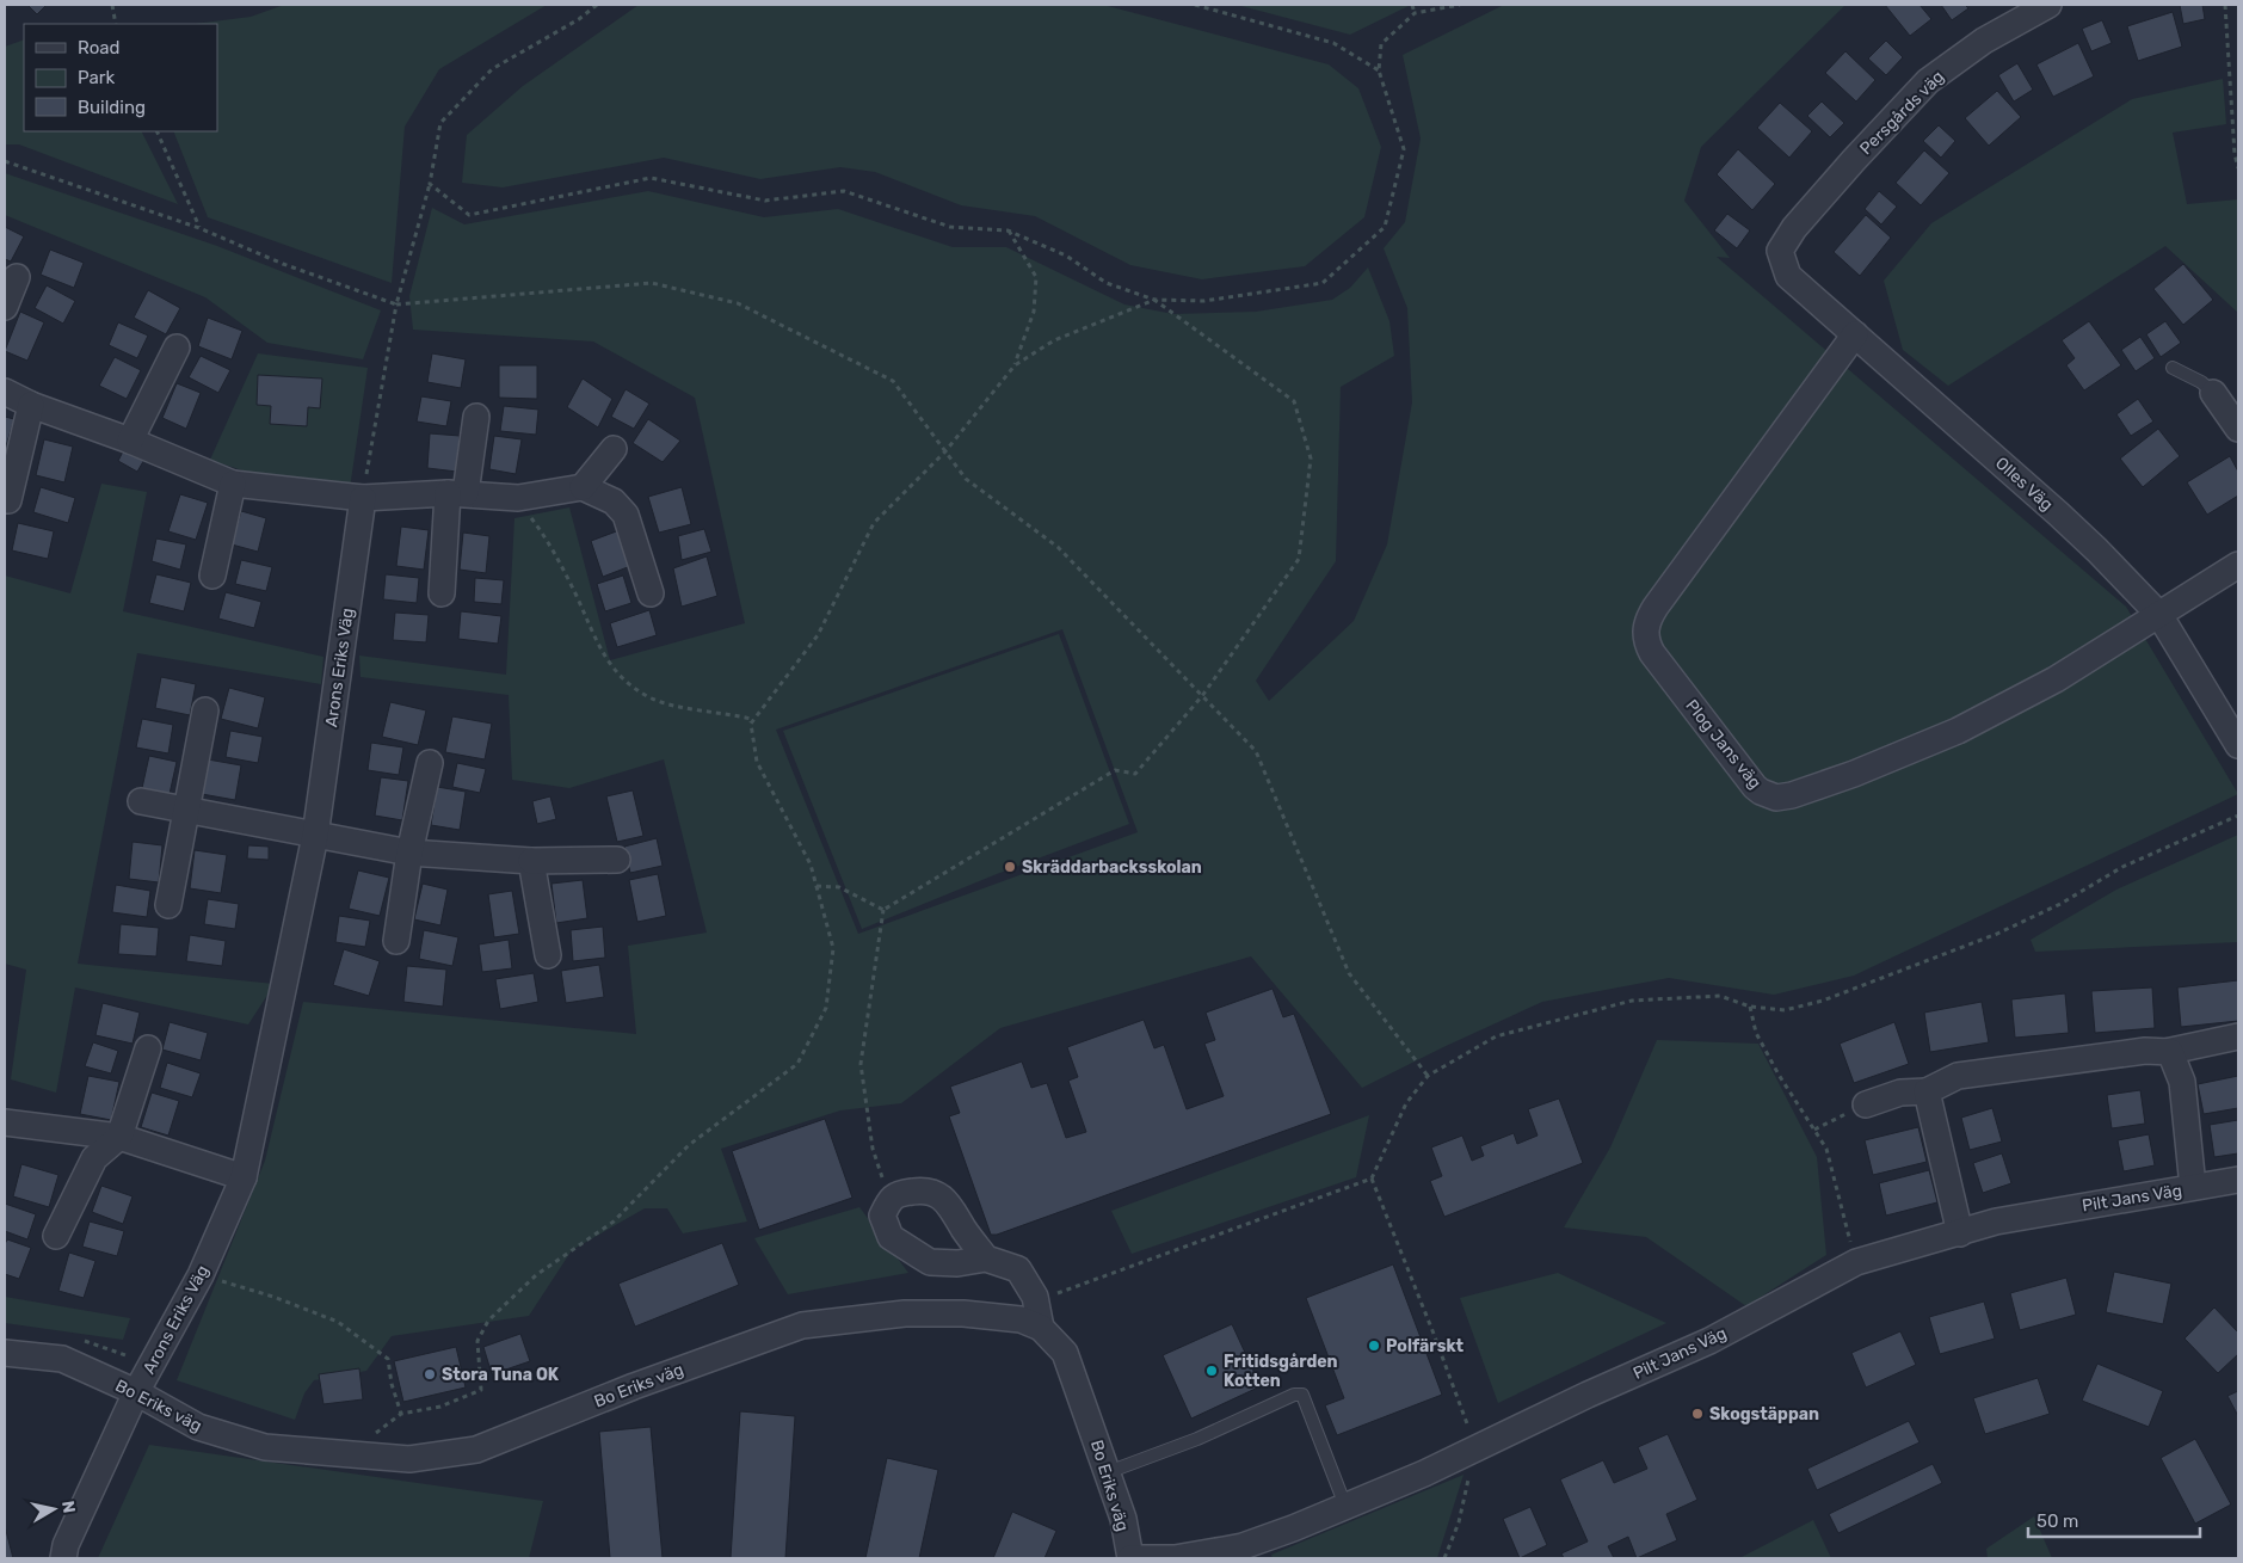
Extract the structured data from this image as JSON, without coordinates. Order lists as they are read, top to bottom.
{
  "streets": {
    "street": [
      "Persgårds väg",
      "Olles Väg",
      "Arons Eriks Väg",
      "Plog Jans väg",
      "Pilt Jans Väg",
      "Bo Eriks väg"
    ]
  },
  "crossings": [
    ["Persgårds väg", "Olles Väg"],
    ["Olles Väg", "Plog Jans väg"],
    ["Arons Eriks Väg", "Bo Eriks väg"],
    ["Pilt Jans Väg", "Bo Eriks väg"]
  ],
  "places": [
    "Skräddarbacksskolan",
    "Polfärskt",
    "Fritidsgården Kotten",
    "Stora Tuna OK",
    "Skogstäppan"
  ],
  "legend": ["Road", "Park", "Building"],
  "scale_bar": "50 m",
  "north": "right"
}
